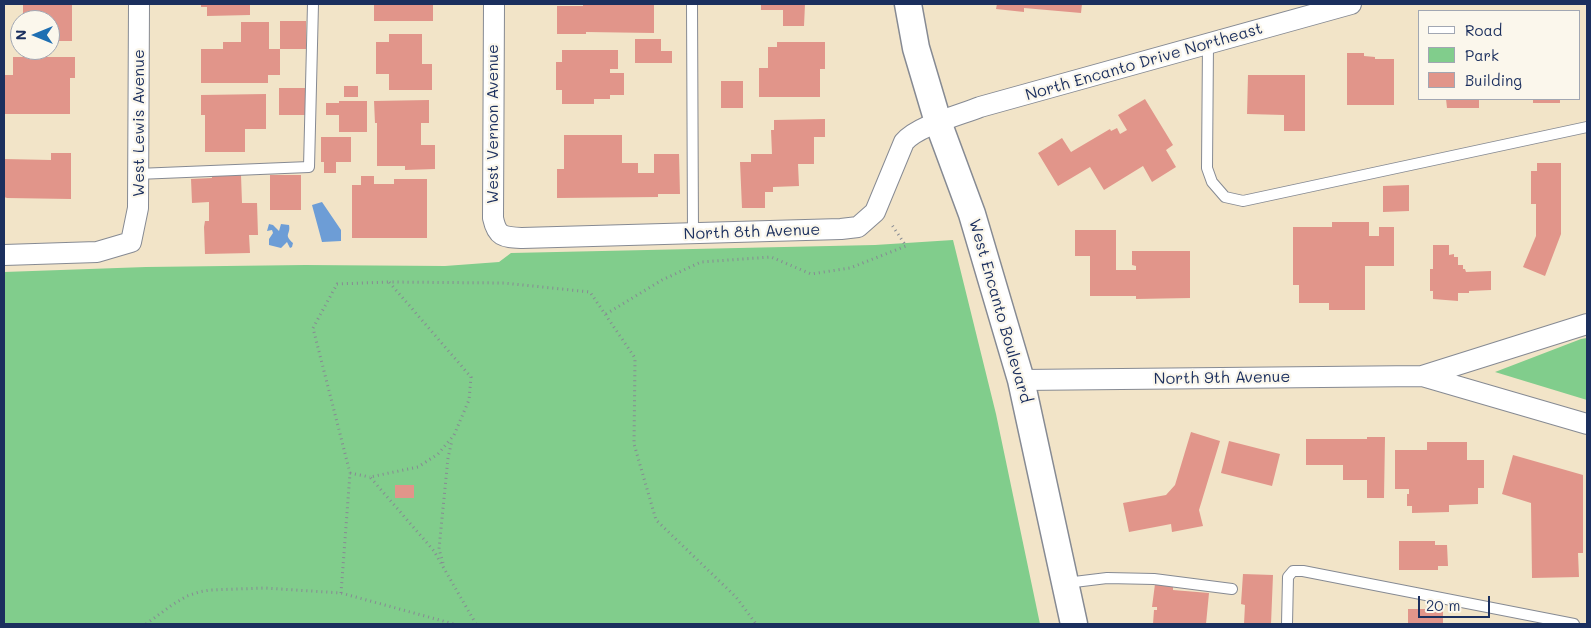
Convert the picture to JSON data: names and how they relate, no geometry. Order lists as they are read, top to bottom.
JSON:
{
  "streets": {
    "street": [
      "North Encanto Drive Northeast",
      "West Lewis Avenue",
      "West Vernon Avenue",
      "North 8th Avenue",
      "West Encanto Boulevard",
      "North 9th Avenue"
    ]
  },
  "crossings": [
    ["North Encanto Drive Northeast", "North 8th Avenue"],
    ["North Encanto Drive Northeast", "West Encanto Boulevard"],
    ["West Vernon Avenue", "North 8th Avenue"],
    ["North 8th Avenue", "West Encanto Boulevard"],
    ["West Encanto Boulevard", "North 9th Avenue"]
  ],
  "legend": ["Road", "Park", "Building"],
  "scale_bar": "20 m",
  "north": "left"
}
